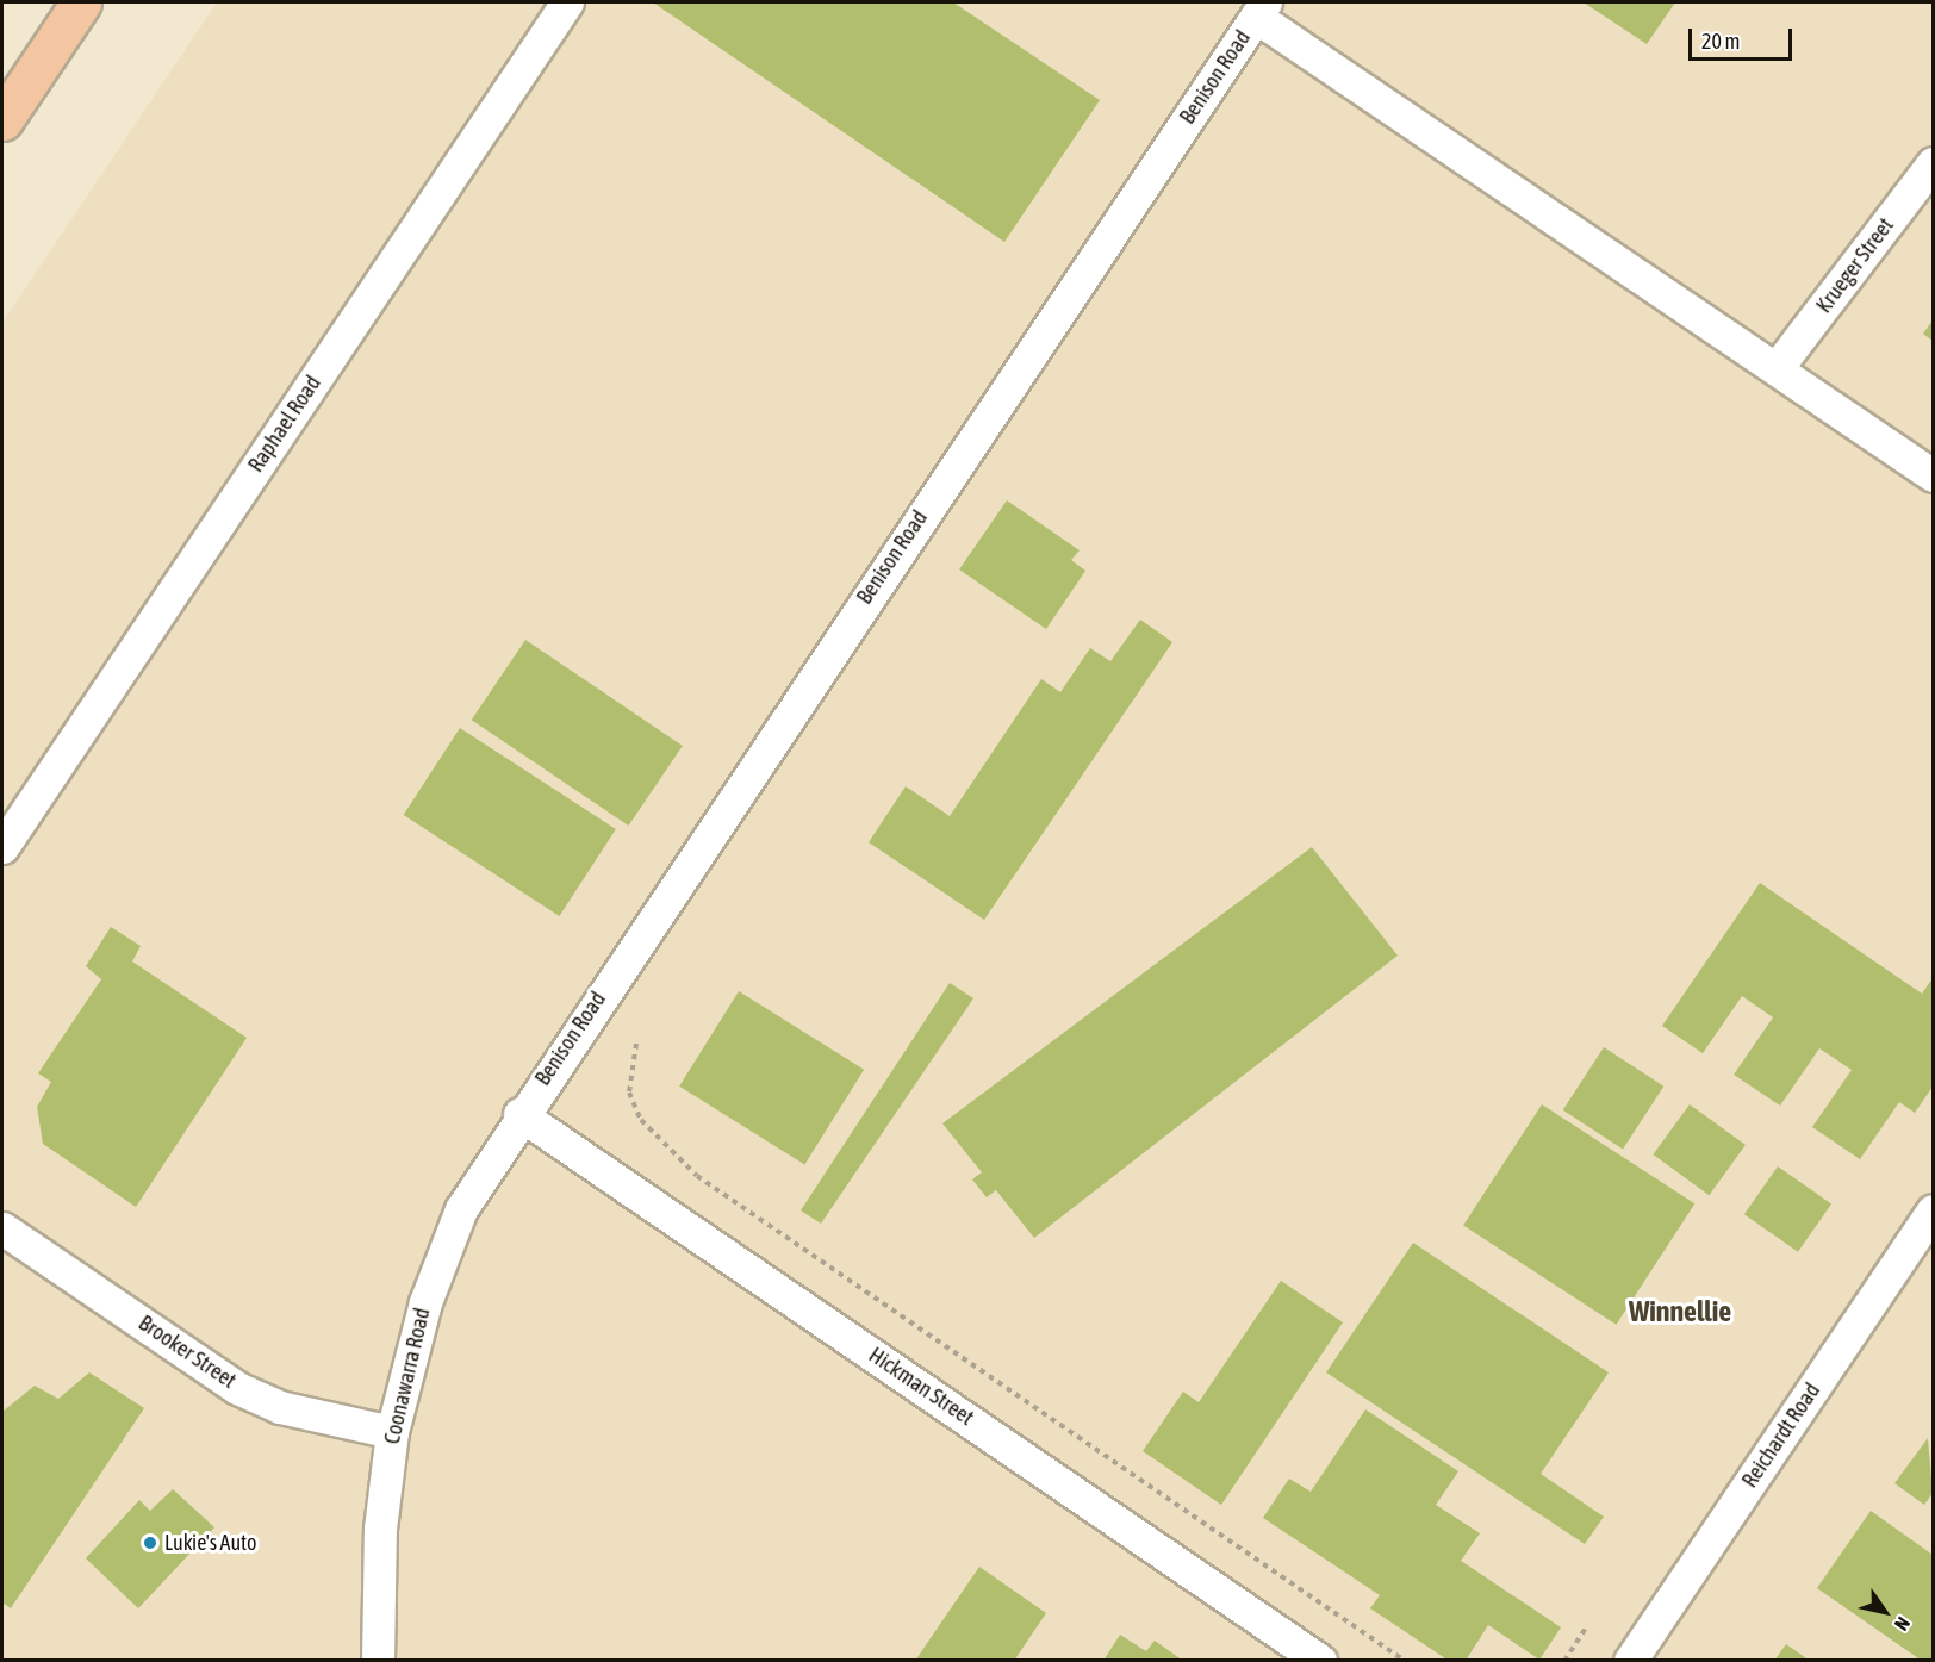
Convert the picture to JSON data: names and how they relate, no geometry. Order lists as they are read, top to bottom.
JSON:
{
  "streets": {
    "street": [
      "Benison Road",
      "Krueger Street",
      "Raphael Road",
      "Brooker Street",
      "Coonawarra Road",
      "Hickman Street",
      "Reichardt Road"
    ]
  },
  "crossings": [
    ["Benison Road", "Coonawarra Road"],
    ["Benison Road", "Hickman Street"],
    ["Brooker Street", "Coonawarra Road"],
    ["Coonawarra Road", "Hickman Street"]
  ],
  "districts": ["Winnellie"],
  "places": ["Lukie's Auto"],
  "scale_bar": "20 m",
  "north": "bottom right"
}
